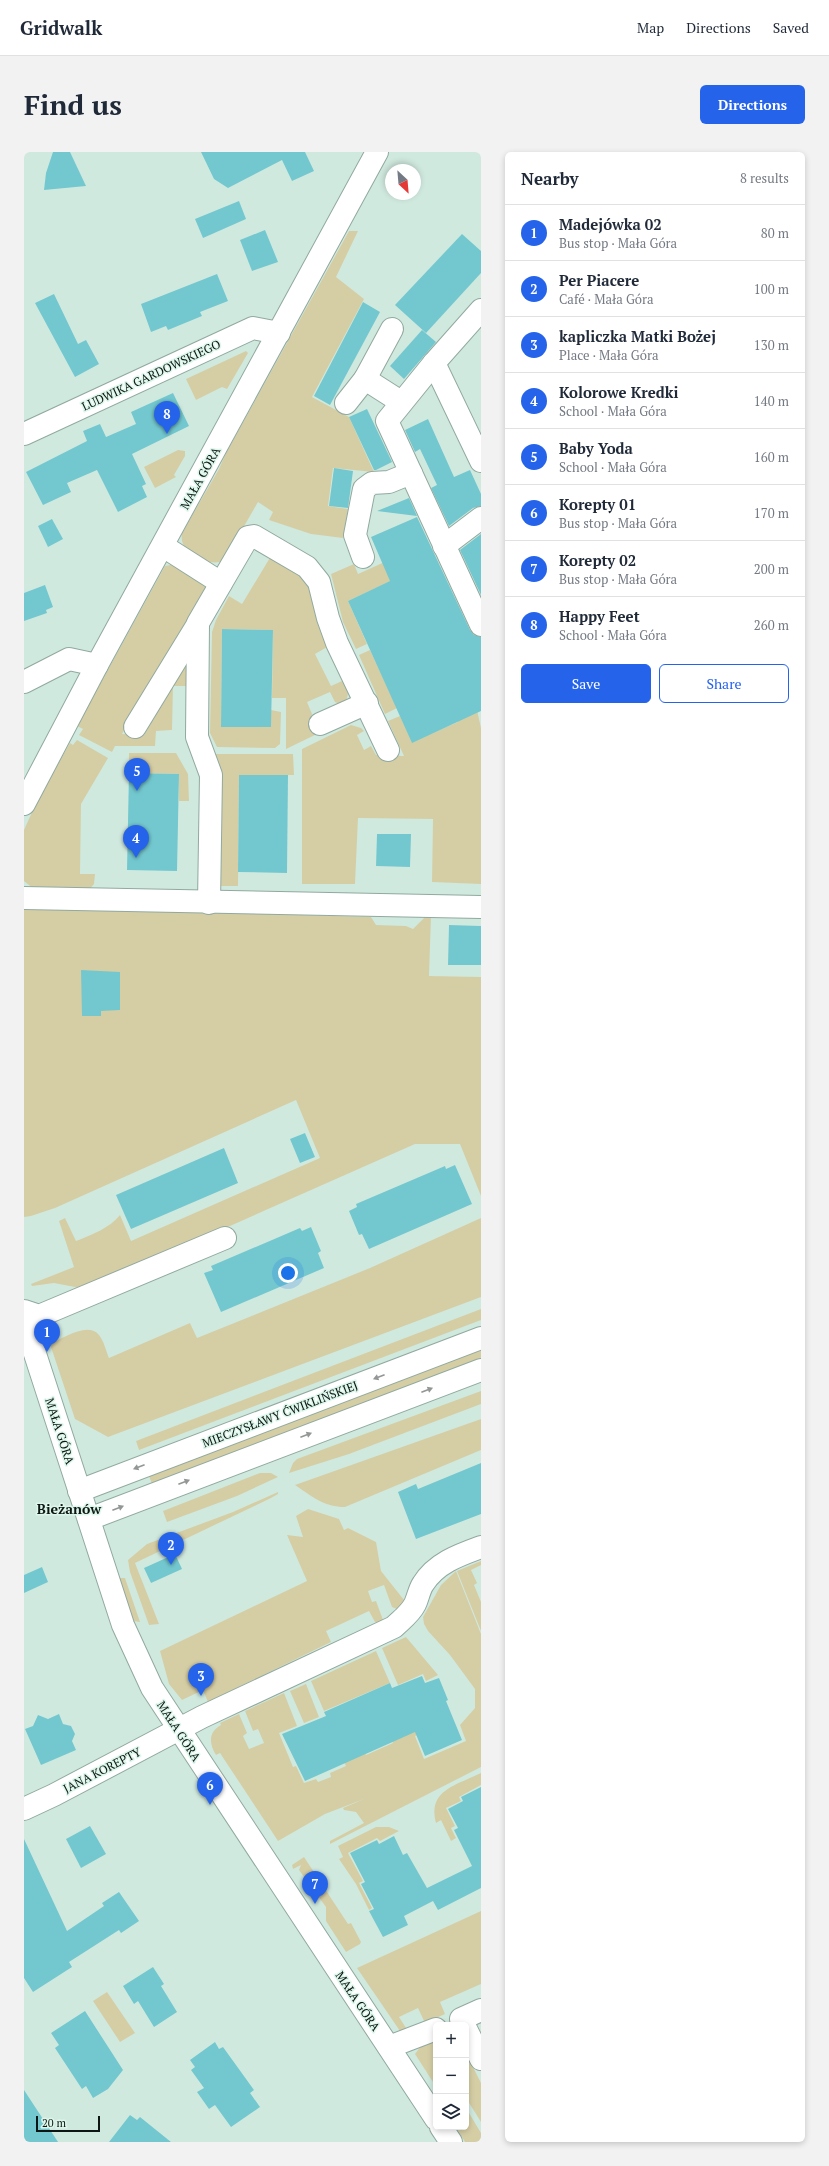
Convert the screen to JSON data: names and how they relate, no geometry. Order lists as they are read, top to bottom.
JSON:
{
  "streets": {
    "street": [
      "LUDWIKA GARDOWSKIEGO",
      "MAŁA GÓRA",
      "MIECZYSŁAWY ĆWIKLIŃSKIEJ",
      "JANA KOREPTY"
    ]
  },
  "crossings": [
    ["LUDWIKA GARDOWSKIEGO", "MAŁA GÓRA"],
    ["MAŁA GÓRA", "MIECZYSŁAWY ĆWIKLIŃSKIEJ"],
    ["MAŁA GÓRA", "JANA KOREPTY"]
  ],
  "districts": ["Bieżanów"],
  "scale_bar": "20 m",
  "north": "bottom right",
  "page": {
    "header": "Gridwalk",
    "nav": ["Map", "Directions", "Saved"],
    "buttons": [
      "Directions",
      ["Save", "Share"]
    ],
    "title": "Find us",
    "heading": ["Nearby", "8 results"],
    "list": [
      {
        "mark": "1",
        "name": "Madejówka 02",
        "note": "Bus stop · Mała Góra",
        "value": "80 m"
      },
      {
        "mark": "2",
        "name": "Per Piacere",
        "note": "Café · Mała Góra",
        "value": "100 m"
      },
      {
        "mark": "3",
        "name": "kapliczka Matki Bożej",
        "note": "Place · Mała Góra",
        "value": "130 m"
      },
      {
        "mark": "4",
        "name": "Kolorowe Kredki",
        "note": "School · Mała Góra",
        "value": "140 m"
      },
      {
        "mark": "5",
        "name": "Baby Yoda",
        "note": "School · Mała Góra",
        "value": "160 m"
      },
      {
        "mark": "6",
        "name": "Korepty 01",
        "note": "Bus stop · Mała Góra",
        "value": "170 m"
      },
      {
        "mark": "7",
        "name": "Korepty 02",
        "note": "Bus stop · Mała Góra",
        "value": "200 m"
      },
      {
        "mark": "8",
        "name": "Happy Feet",
        "note": "School · Mała Góra",
        "value": "260 m"
      }
    ],
    "pins": [
      "8",
      "5",
      "4",
      "1",
      "2",
      "3",
      "6",
      "7"
    ],
    "map_buttons": ["+", "−"],
    "scale": "20 m"
  }
}
